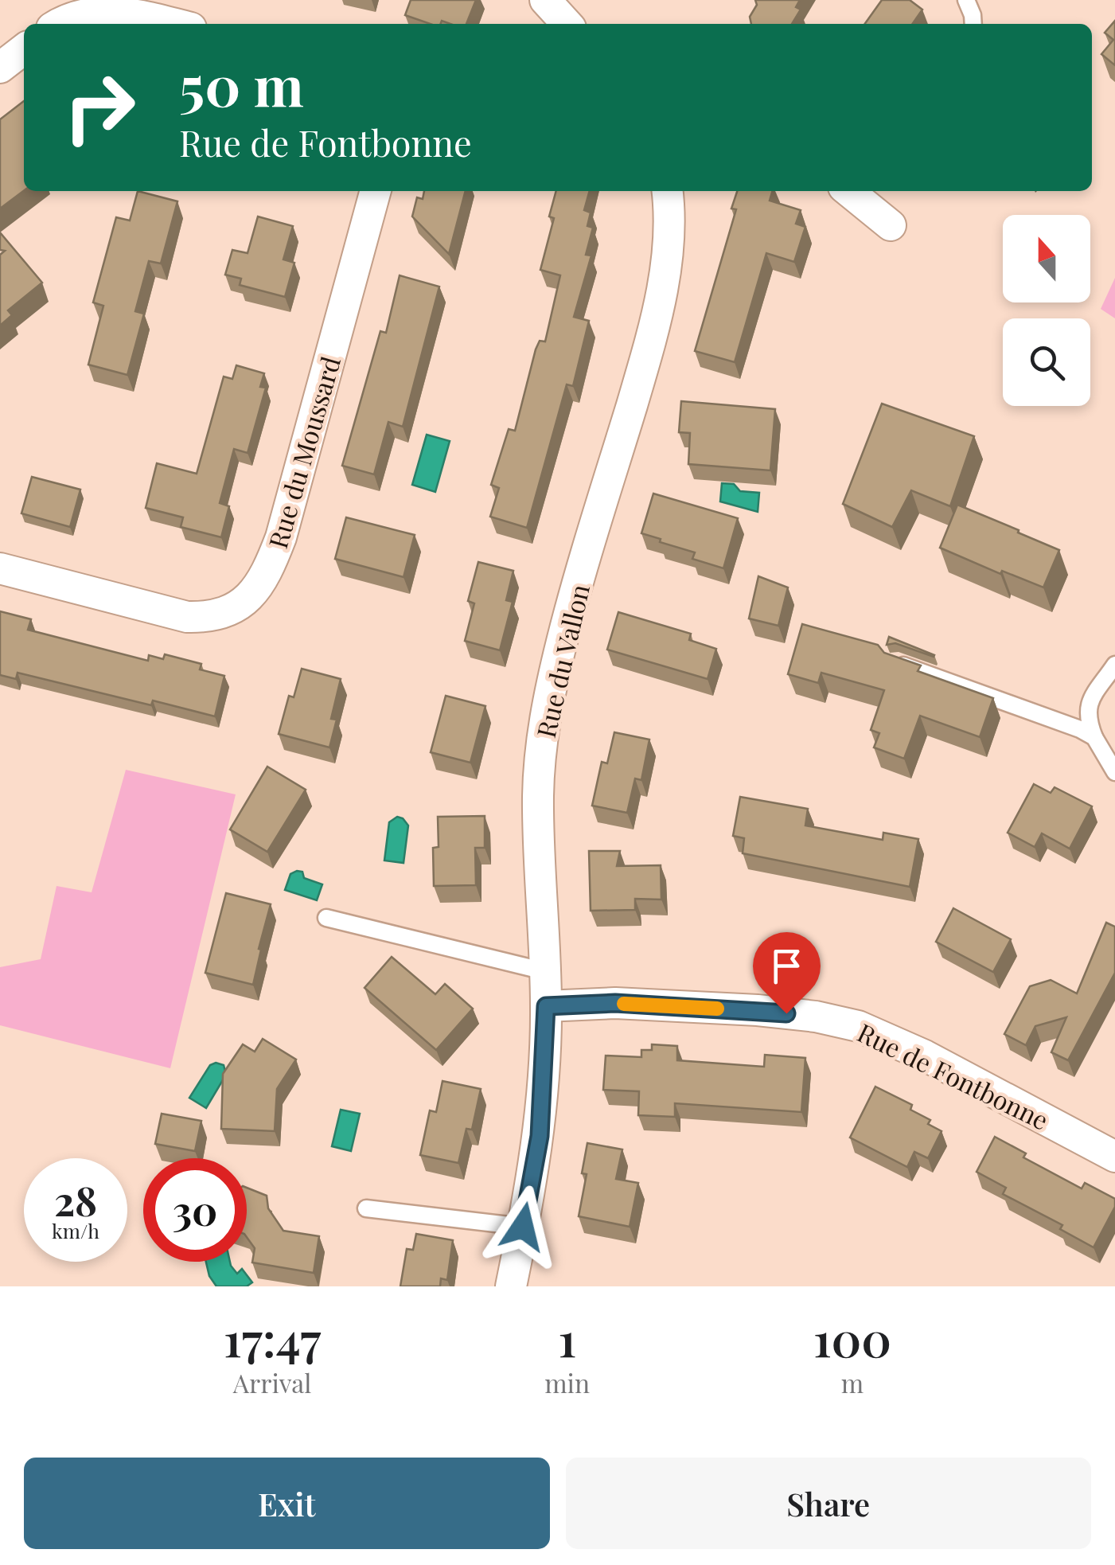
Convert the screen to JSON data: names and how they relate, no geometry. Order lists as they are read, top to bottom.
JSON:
{
  "streets": {
    "street": ["Rue du Moussard", "Rue du Vallon", "Rue de Fontbonne"]
  },
  "crossings": [
    ["Rue du Vallon", "Rue de Fontbonne"]
  ],
  "north": "top",
  "page": {
    "turn": ["50 m", "Rue de Fontbonne"],
    "speed": "28 km/h",
    "limit": "30",
    "eta": [
      "17:47",
      "Arrival",
      "1",
      "min",
      "100",
      "m"
    ],
    "buttons": ["Exit", "Share"]
  }
}
